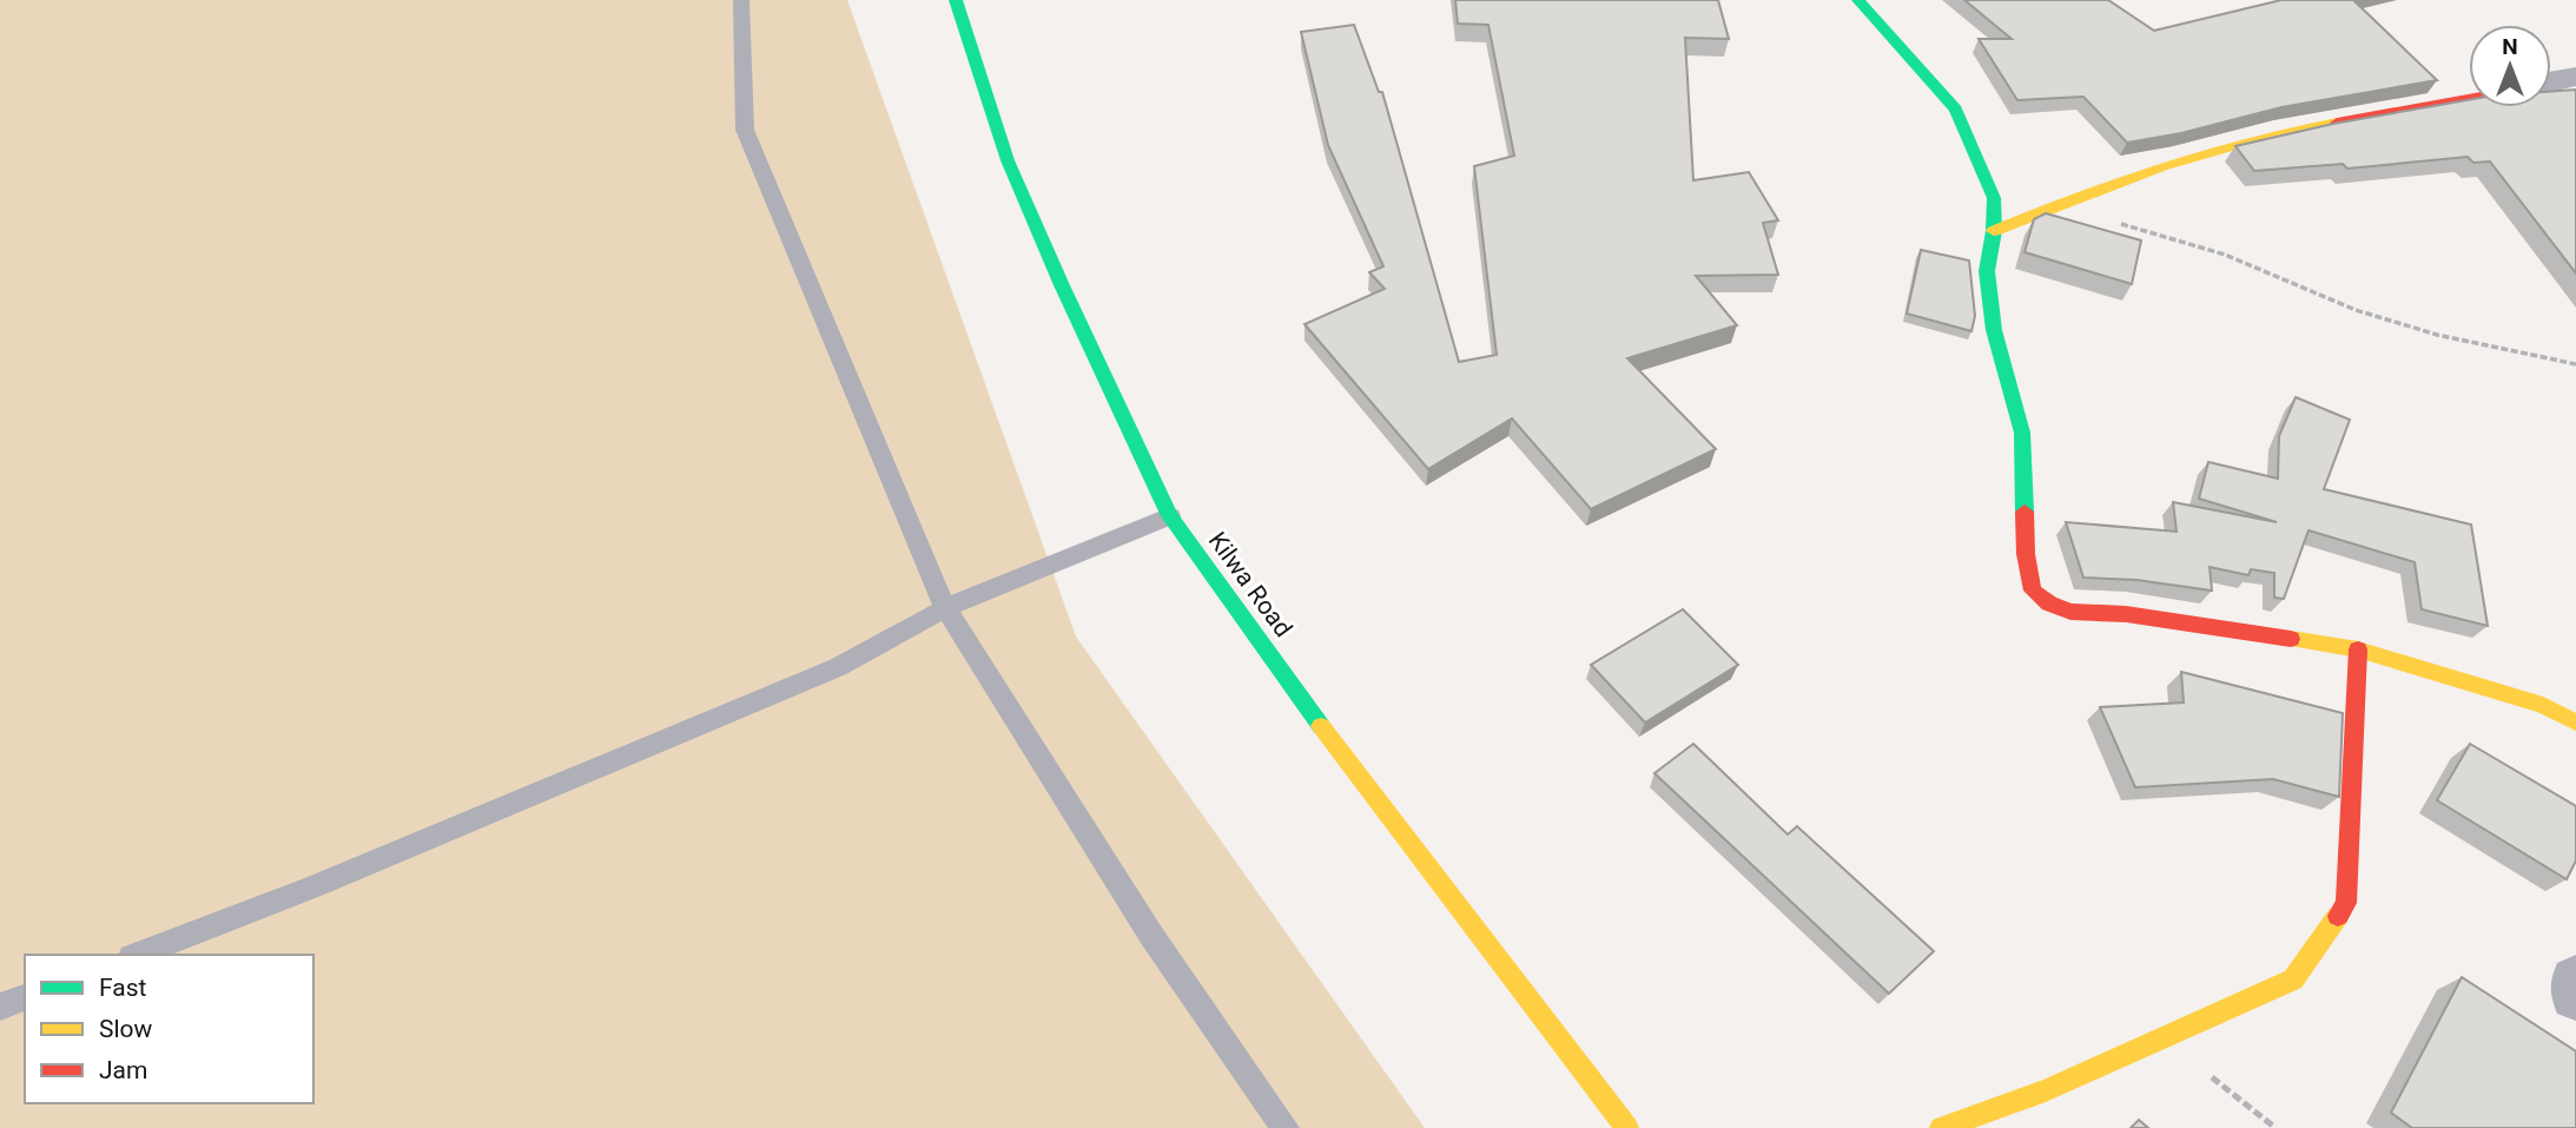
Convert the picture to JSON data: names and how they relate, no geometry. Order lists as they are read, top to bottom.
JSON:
{
  "streets": {
    "main road": ["Kilwa Road"]
  },
  "legend": ["Fast", "Slow", "Jam"],
  "north": "top"
}
